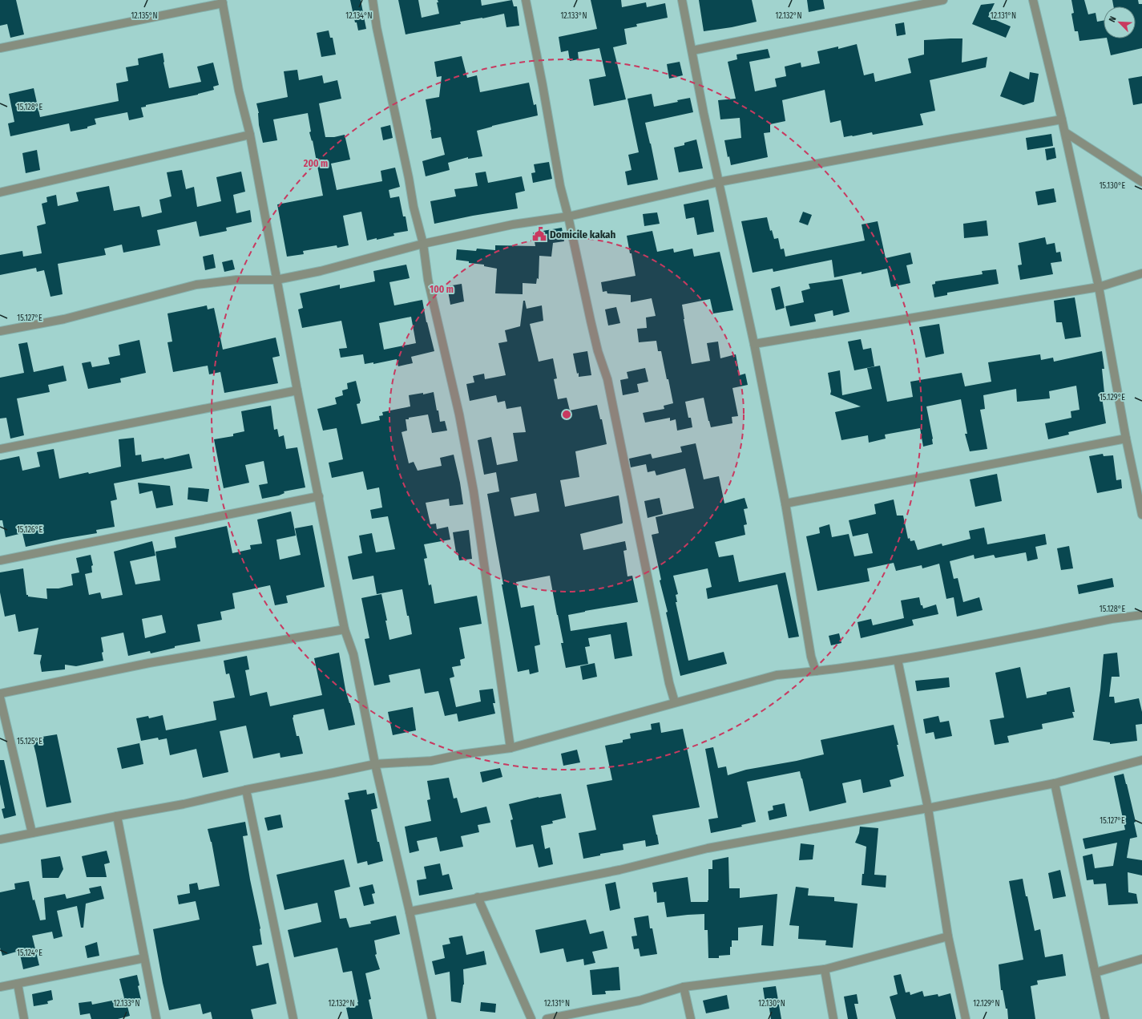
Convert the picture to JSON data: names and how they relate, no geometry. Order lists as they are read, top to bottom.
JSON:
{
  "places": {
    "public building": ["Domicile kakah"]
  },
  "north": "top left",
  "coordinates": [
    "12.135°N",
    "12.134°N",
    "12.131°N",
    "12.133°N",
    "12.132°N",
    "15.128°E",
    "15.130°E",
    "15.127°E",
    "15.129°E",
    "15.126°E",
    "15.125°E",
    "15.124°E",
    "12.130°N",
    "12.129°N"
  ],
  "rings": ["200 m", "100 m"]
}
